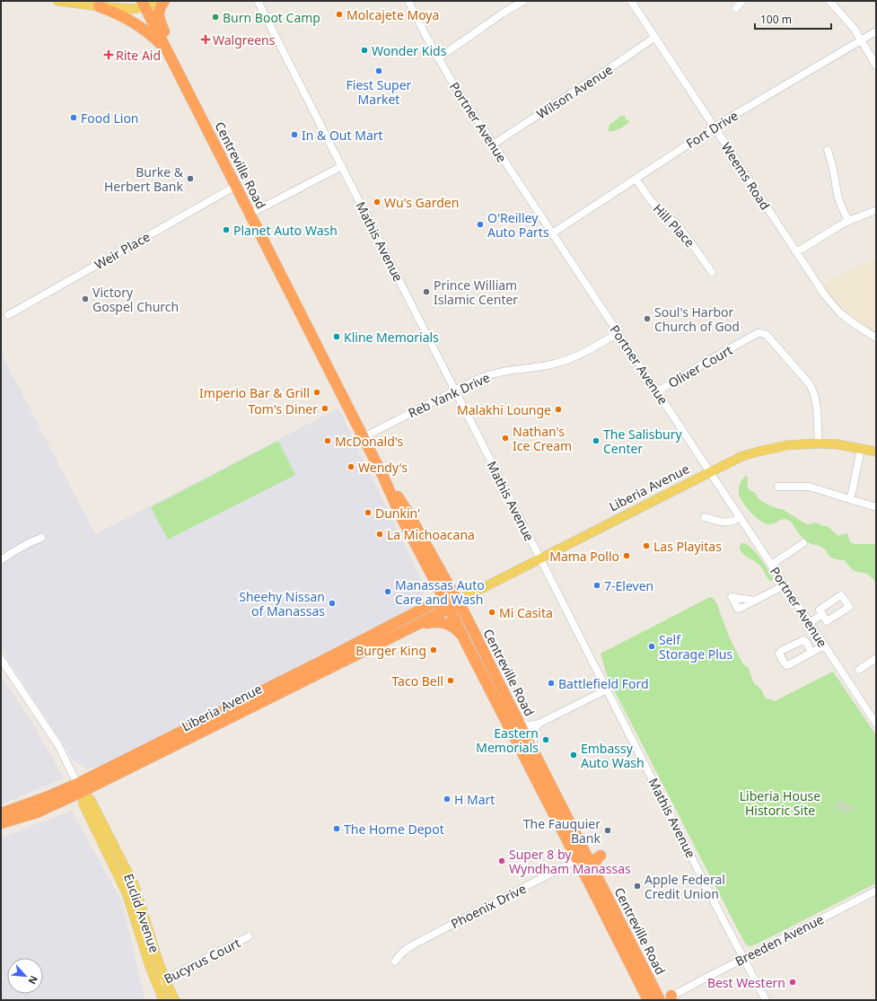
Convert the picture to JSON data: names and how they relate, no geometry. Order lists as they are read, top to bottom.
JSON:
{
  "streets": {
    "highway": ["Centreville Road", "Liberia Avenue"],
    "main road": ["Euclid Avenue"],
    "street": [
      "Wilson Avenue",
      "Portner Avenue",
      "Fort Drive",
      "Weems Road",
      "Hill Place",
      "Mathis Avenue",
      "Weir Place",
      "Oliver Court",
      "Reb Yank Drive",
      "Phoenix Drive",
      "Breeden Avenue",
      "Bucyrus Court"
    ]
  },
  "crossings": [
    ["Wilson Avenue", "Portner Avenue"],
    ["Wilson Avenue", "Weems Road"],
    ["Portner Avenue", "Fort Drive"],
    ["Portner Avenue", "Oliver Court"],
    ["Portner Avenue", "Reb Yank Drive"],
    ["Portner Avenue", "Liberia Avenue"],
    ["Fort Drive", "Weems Road"],
    ["Fort Drive", "Hill Place"],
    ["Centreville Road", "Weir Place"],
    ["Centreville Road", "Reb Yank Drive"],
    ["Centreville Road", "Liberia Avenue"],
    ["Centreville Road", "Phoenix Drive"],
    ["Mathis Avenue", "Reb Yank Drive"],
    ["Mathis Avenue", "Liberia Avenue"],
    ["Mathis Avenue", "Breeden Avenue"],
    ["Oliver Court", "Liberia Avenue"],
    ["Liberia Avenue", "Euclid Avenue"],
    ["Euclid Avenue", "Bucyrus Court"]
  ],
  "parks": ["Liberia House Historic Site"],
  "places": {
    "other": [
      "Molcajete Moya",
      "Burn Boot Camp",
      "Wonder Kids",
      "Fiest Super Market",
      "Food Lion",
      "In & Out Mart",
      "Burke & Herbert Bank",
      "Wu's Garden",
      "O'Reilley Auto Parts",
      "Planet Auto Wash",
      "Prince William Islamic Center",
      "Victory Gospel Church",
      "Soul's Harbor Church of God",
      "Kline Memorials",
      "Imperio Bar & Grill",
      "Tom's Diner",
      "Malakhi Lounge",
      "Nathan's Ice Cream",
      "McDonald's",
      "The Salisbury Center",
      "Wendy's",
      "Dunkin'",
      "La Michoacana",
      "Las Playitas",
      "Mama Pollo",
      "7-Eleven",
      "Manassas Auto Care and Wash",
      "Sheehy Nissan of Manassas",
      "Mi Casita",
      "Self Storage Plus",
      "Burger King",
      "Taco Bell",
      "Battlefield Ford",
      "Eastern Memorials",
      "Embassy Auto Wash",
      "H Mart",
      "The Home Depot",
      "The Fauquier Bank",
      "Super 8 by Wyndham Manassas",
      "Apple Federal Credit Union",
      "Best Western"
    ],
    "health": ["Walgreens", "Rite Aid"]
  },
  "scale_bar": "100 m",
  "north": "bottom right"
}
